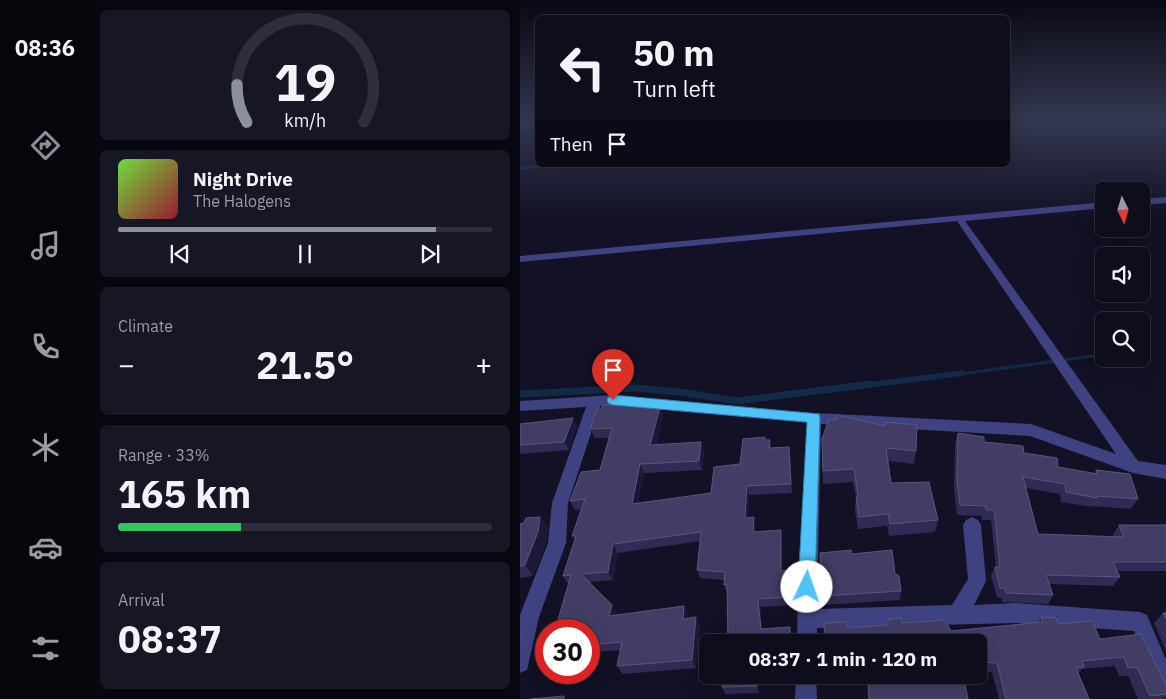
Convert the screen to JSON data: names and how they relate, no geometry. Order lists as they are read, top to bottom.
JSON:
{
  "north": "bottom",
  "page": {
    "tabs": "08:36",
    "turn": ["50 m", "Turn left"],
    "then": "Then",
    "song": ["Night Drive", "The Halogens"],
    "tile": [
      "Climate",
      ["Range · 33%", "165 km"],
      ["Arrival", "08:37"]
    ],
    "heat": ["−", "21.5°", "+"],
    "limit": "30",
    "trip": "08:37 · 1 min · 120 m",
    "gauge": ["19", "km/h"]
  }
}
